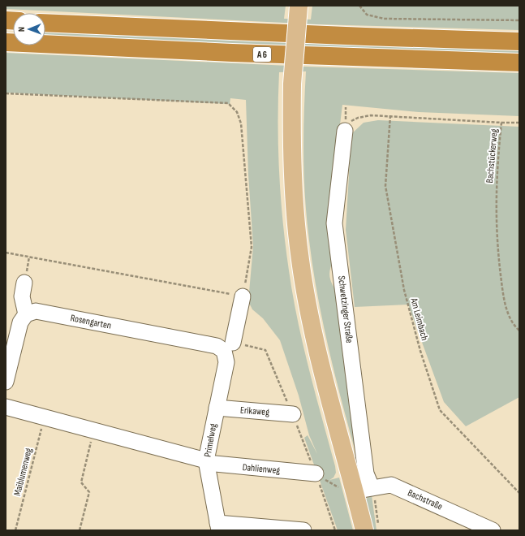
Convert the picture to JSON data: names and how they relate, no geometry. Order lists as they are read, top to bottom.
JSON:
{
  "streets": {
    "highway": ["A 6"],
    "main road": ["Schwetzinger Straße"],
    "street": [
      "Rosengarten",
      "Erikaweg",
      "Primelweg",
      "Dahlienweg",
      "Bachstraße"
    ],
    "path": ["Bachstückerweg", "Am Leimbach", "Maiblumenweg"]
  },
  "crossings": [
    ["Bachstückerweg", "Schwetzinger Straße"],
    ["Bachstückerweg", "Am Leimbach"],
    ["Schwetzinger Straße", "Bachstraße"],
    ["Rosengarten", "Primelweg"],
    ["Erikaweg", "Primelweg"],
    ["Primelweg", "Dahlienweg"]
  ],
  "north": "left"
}
